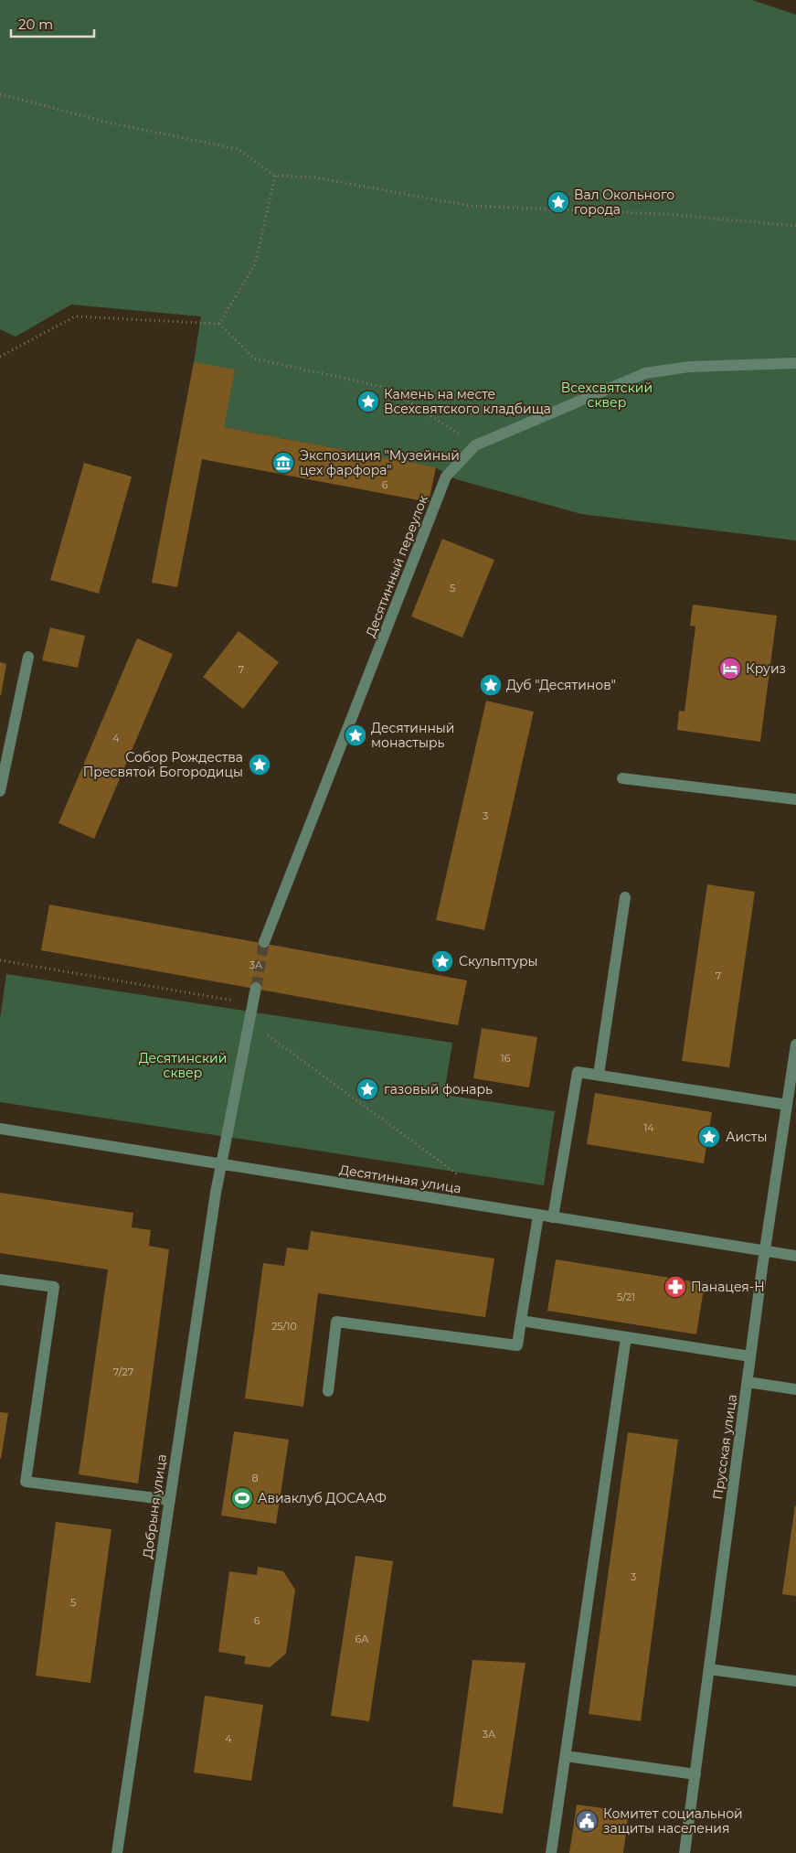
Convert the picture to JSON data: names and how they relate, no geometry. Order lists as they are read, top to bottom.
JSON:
{
  "streets": {
    "street": [
      "Десятинный переулок",
      "Десятинная улица",
      "Прусская улица",
      "Добрыня улица"
    ]
  },
  "crossings": [
    ["Десятинная улица", "Прусская улица"],
    ["Десятинная улица", "Добрыня улица"]
  ],
  "parks": ["Всехсвятский сквер", "Десятинский сквер"],
  "places": {
    "place": [
      "Вал Окольного города",
      "Камень на месте Всехсвятского кладбища",
      "Дуб \"Десятинов\"",
      "Десятинный монастырь",
      "Собор Рождества Пресвятой Богородицы",
      "Скульптуры",
      "газовый фонарь",
      "Аисты"
    ],
    "museum": ["Экспозиция \"Музейный цех фарфора\""],
    "hotel": ["Круиз"],
    "pharmacy": ["Панацея-Н"],
    "sports": ["Авиаклуб ДОСААФ"],
    "public building": ["Комитет социальной защиты населения"]
  },
  "house_numbers": [
    "6",
    "5",
    "7",
    "4",
    "3",
    "3А",
    "7",
    "16",
    "14",
    "5/21",
    "25/10",
    "7/27",
    "8",
    "3",
    "5",
    "6",
    "6А",
    "3А",
    "4"
  ],
  "scale_bar": "20 m"
}
